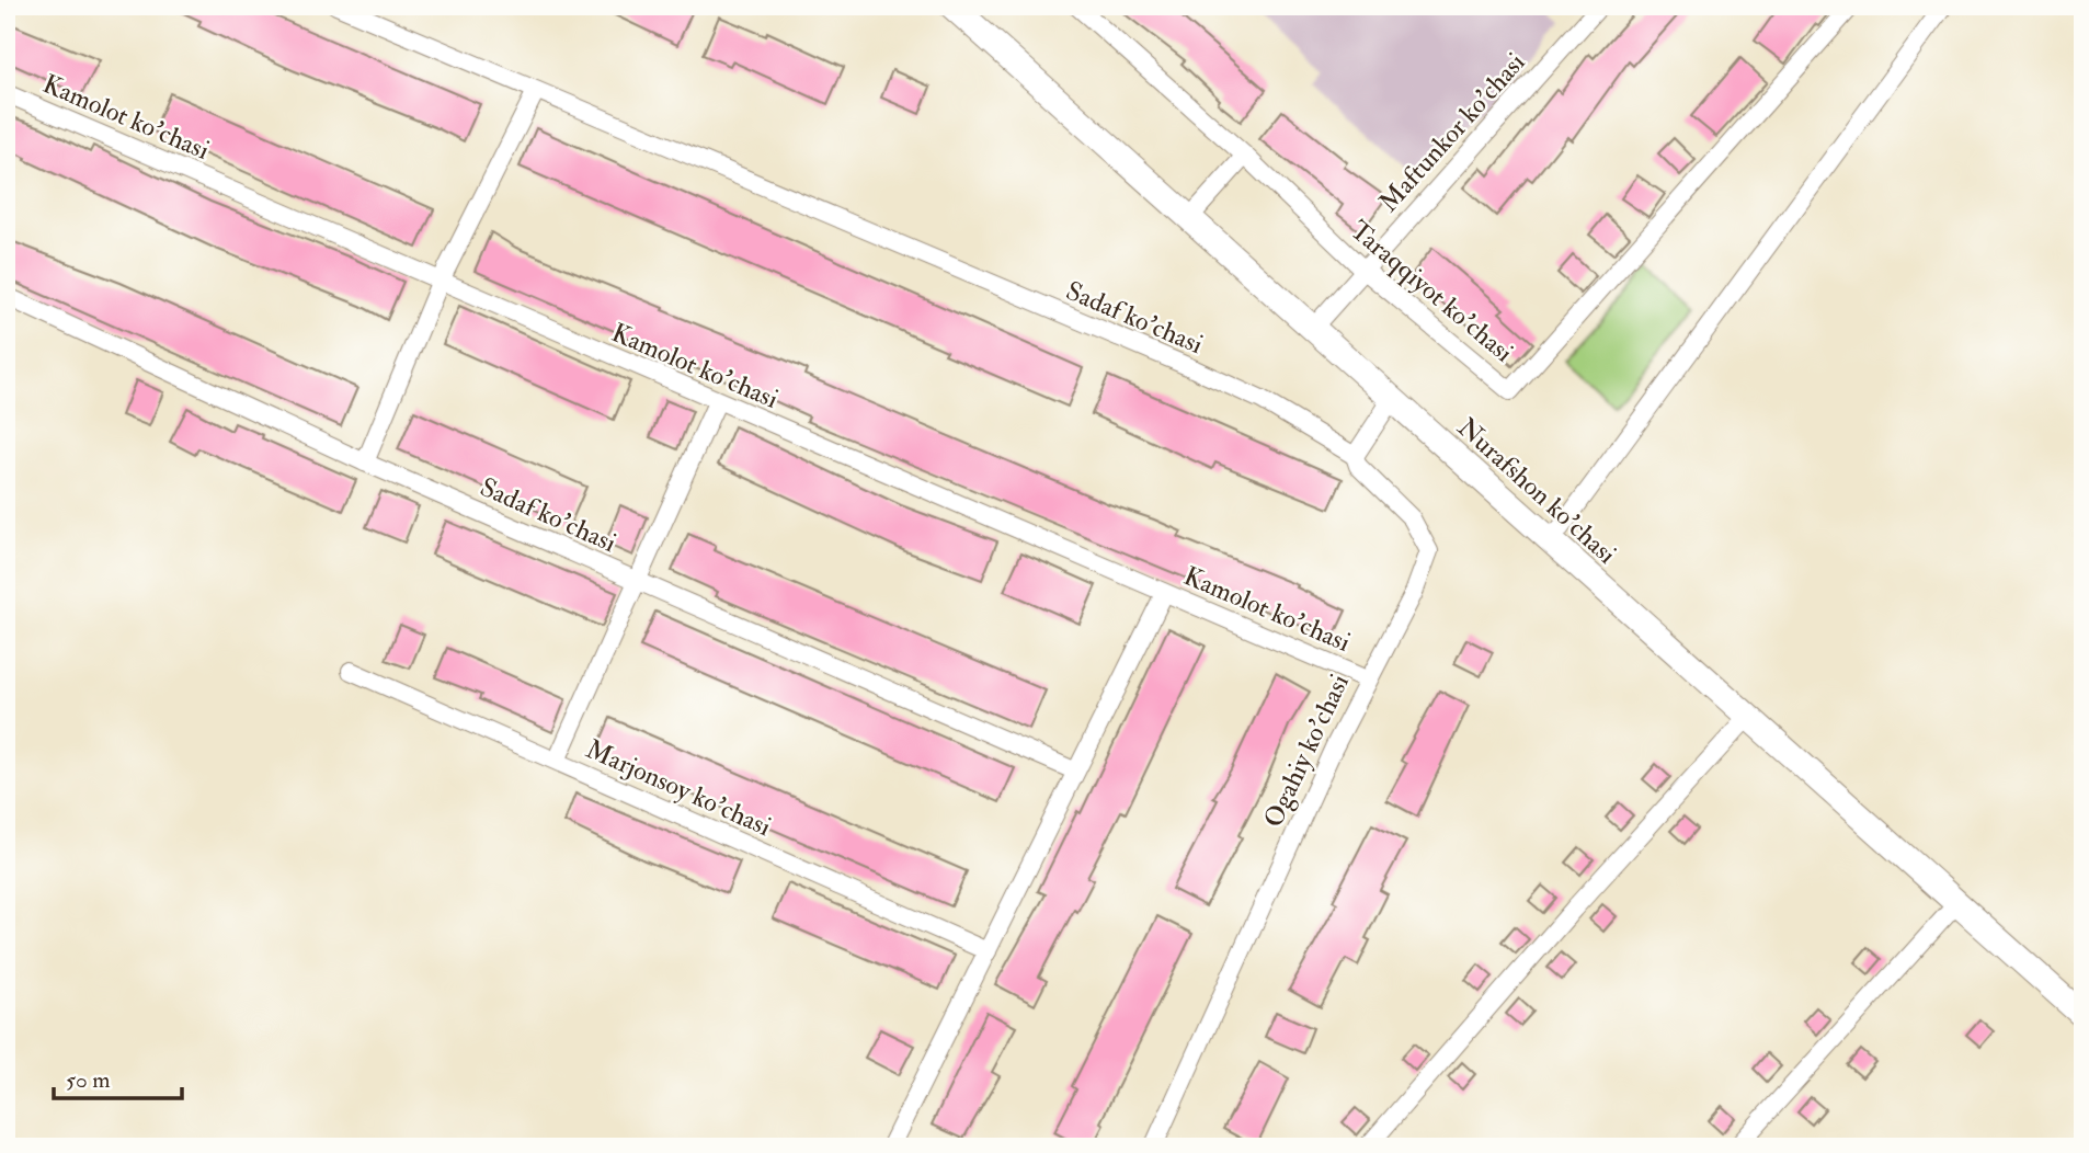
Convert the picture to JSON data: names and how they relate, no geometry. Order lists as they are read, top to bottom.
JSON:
{
  "streets": {
    "street": [
      "Kamolot ko'chasi",
      "Maftunkor ko'chasi",
      "Taraqqiyot ko'chasi",
      "Sadaf ko'chasi",
      "Nurafshon ko'chasi",
      "Ogahiy ko'chasi",
      "Marjonsoy ko'chasi"
    ]
  },
  "crossings": [
    ["Kamolot ko'chasi", "Ogahiy ko'chasi"],
    ["Maftunkor ko'chasi", "Taraqqiyot ko'chasi"],
    ["Maftunkor ko'chasi", "Nurafshon ko'chasi"],
    ["Sadaf ko'chasi", "Ogahiy ko'chasi"]
  ],
  "scale_bar": "50 m"
}
